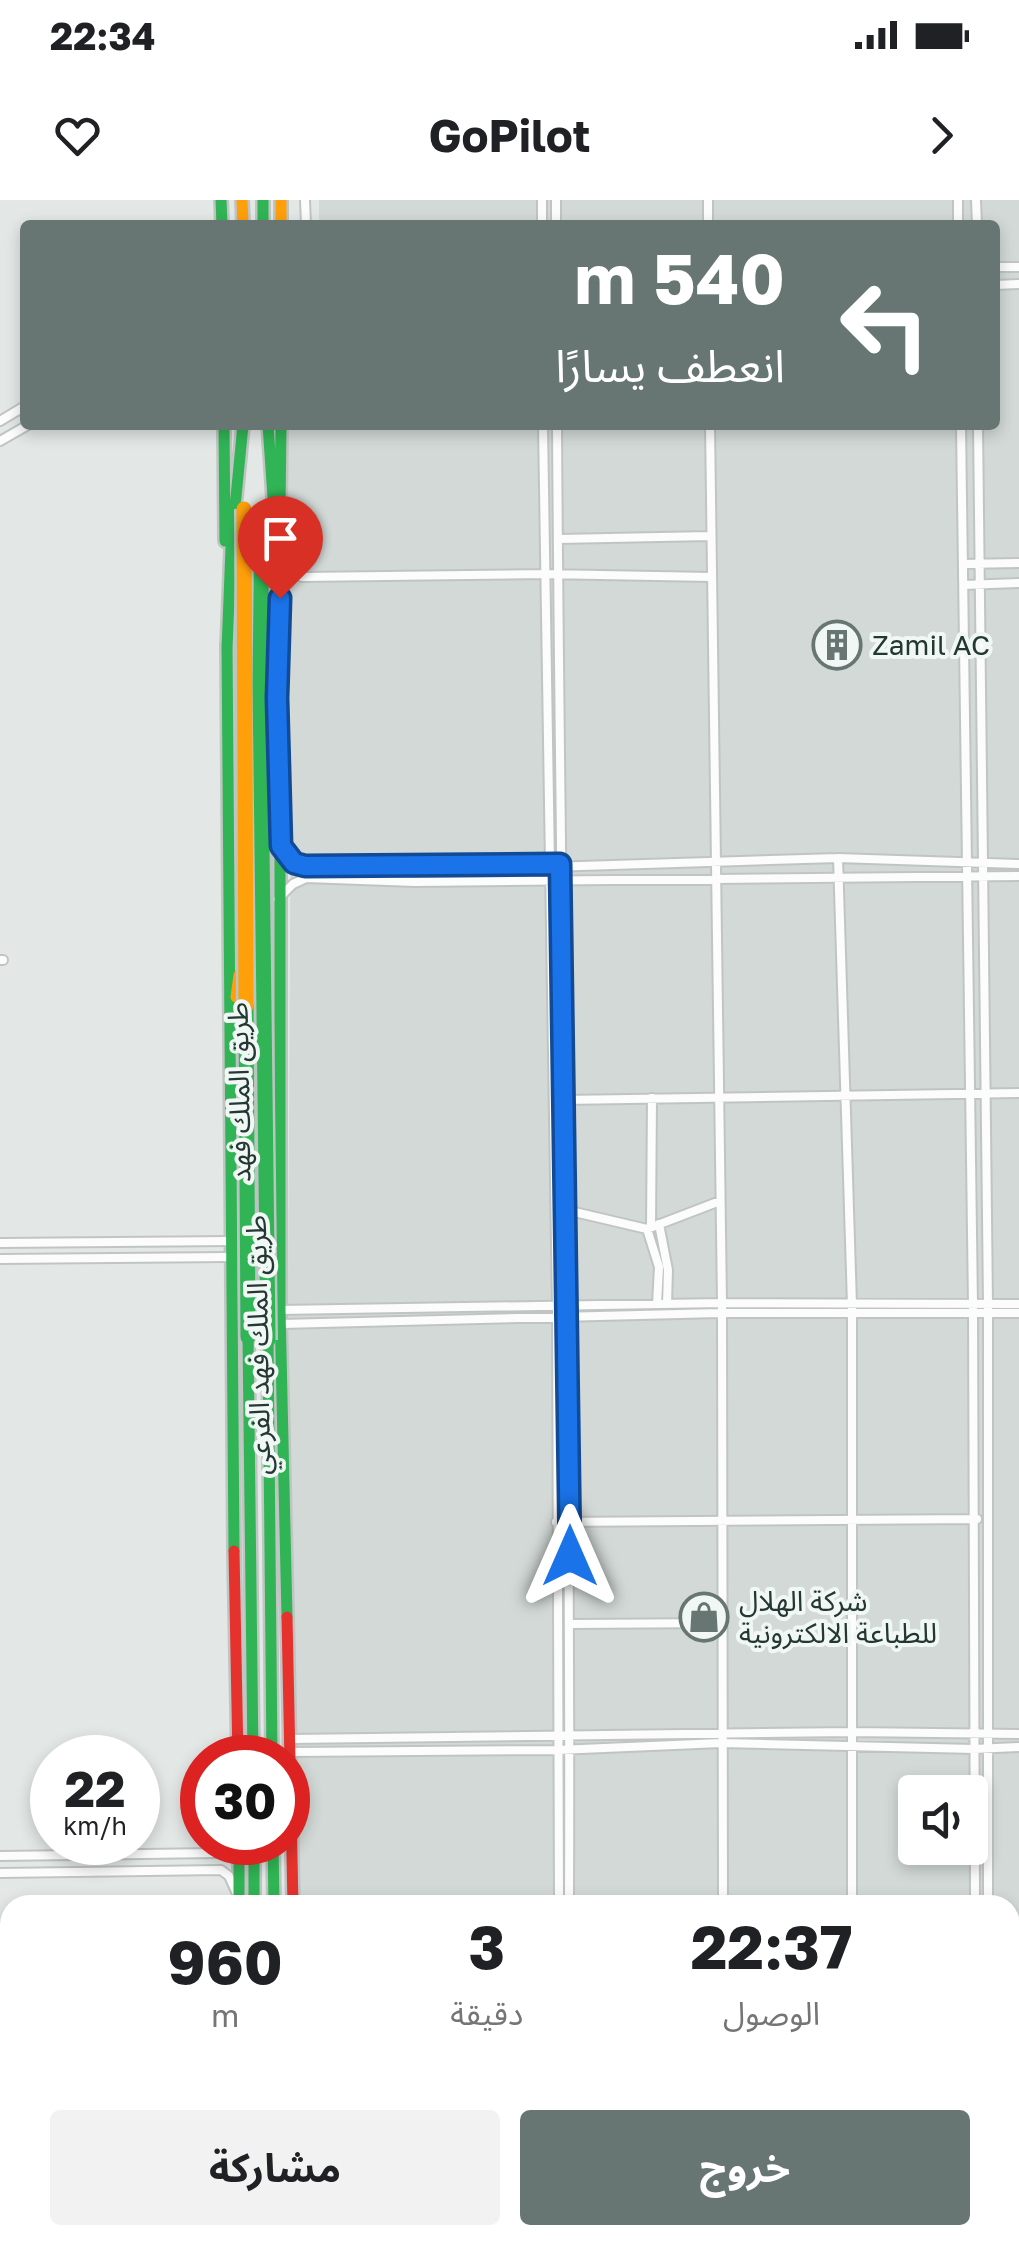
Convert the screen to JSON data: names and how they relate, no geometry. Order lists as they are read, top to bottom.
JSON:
{
  "streets": {
    "main road": ["طريق الملك فهد", "طريق الملك فهد الفرعي"]
  },
  "places": {
    "building": ["Zamil AC"],
    "shop": ["شركة الهلال للطباعة الالكترونية"]
  },
  "page": {
    "status": "22:34",
    "header": "GoPilot",
    "turn": ["540 m", "انعطف يسارًا"],
    "speed": "22 km/h",
    "limit": "30",
    "eta": [
      "22:37",
      "الوصول",
      "3",
      "دقيقة",
      "960",
      "m"
    ],
    "buttons": ["خروج", "مشاركة"]
  }
}
